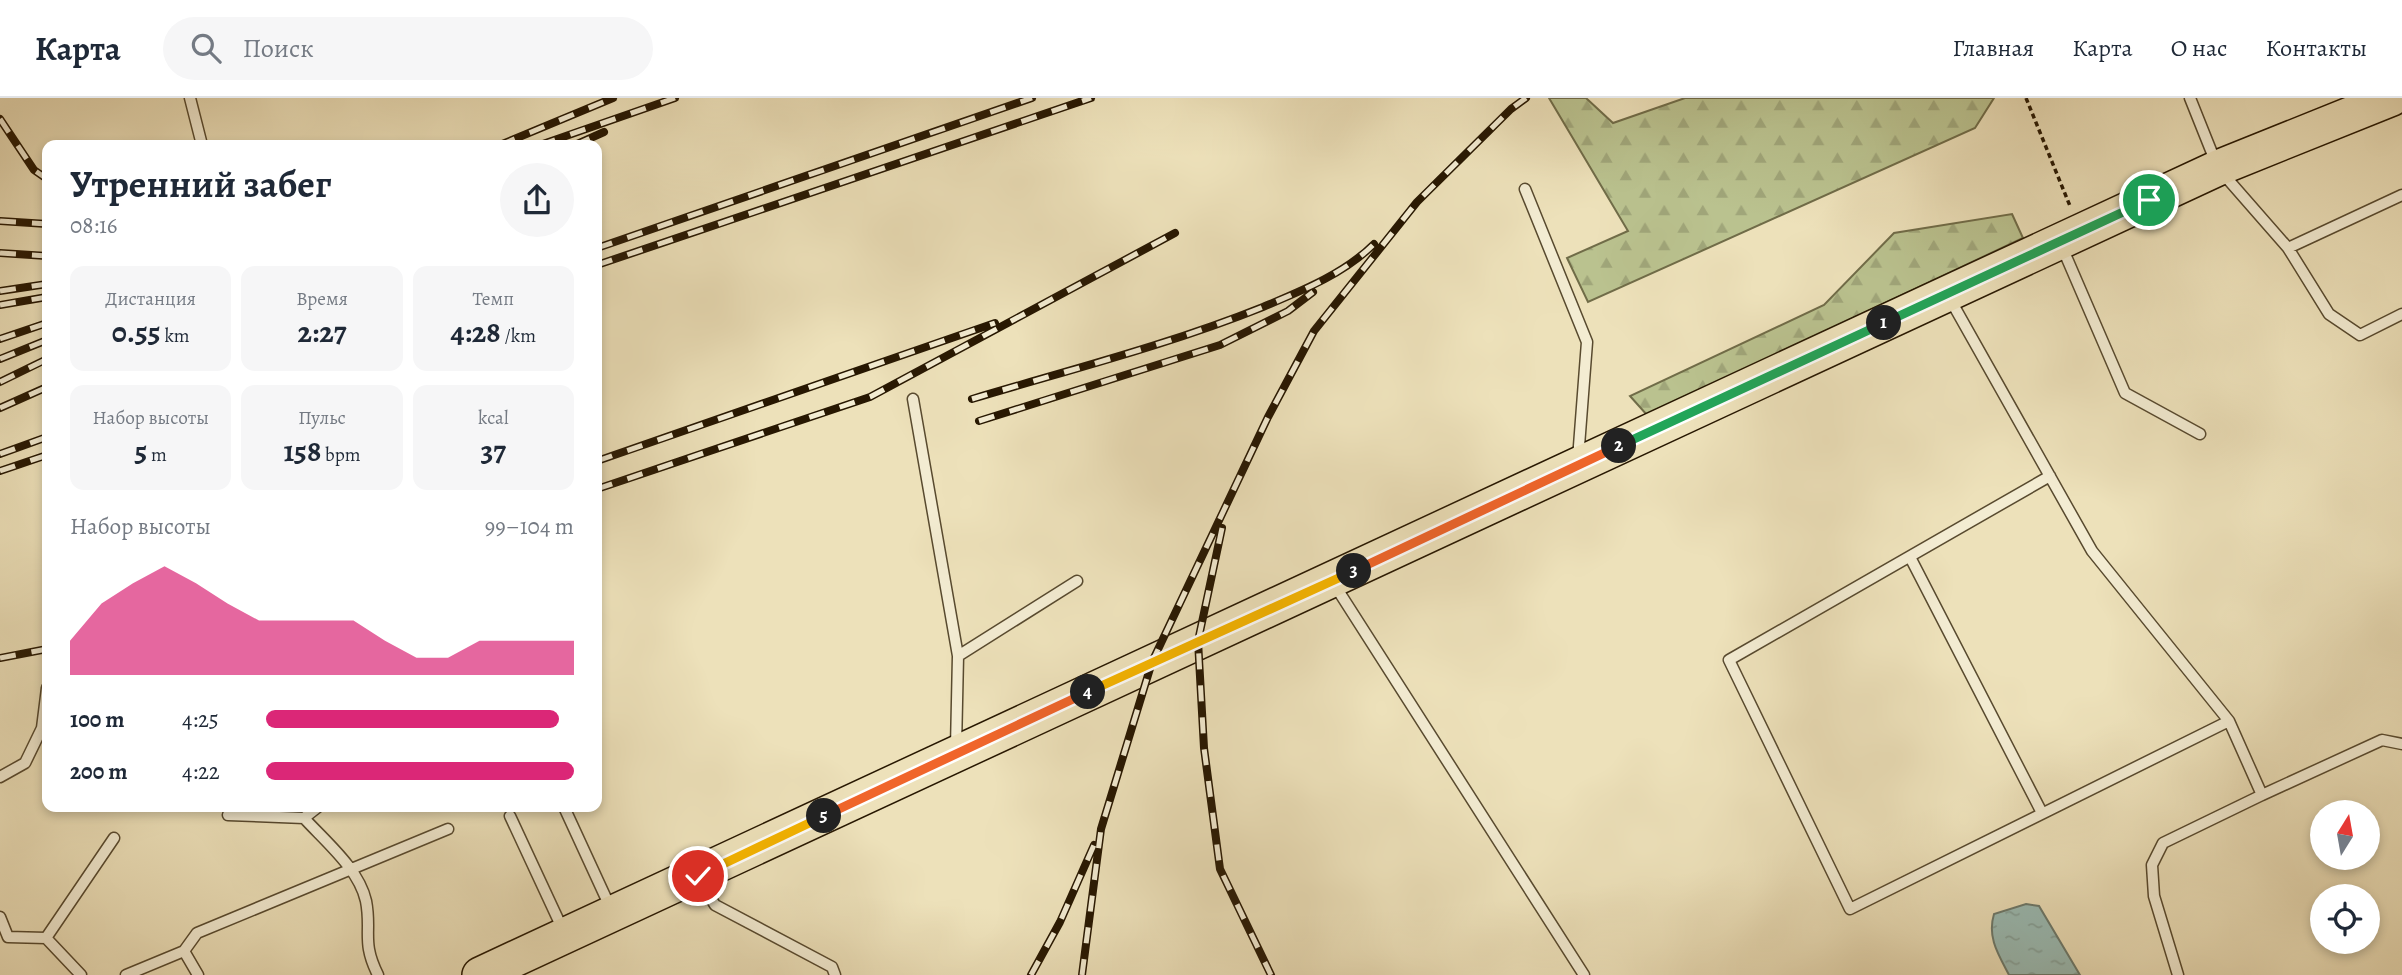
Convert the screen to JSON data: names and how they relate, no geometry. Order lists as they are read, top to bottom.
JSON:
{
  "north": "top",
  "page": {
    "header": "Карта",
    "search": "Поиск",
    "nav": [
      "Главная",
      "Карта",
      "О нас",
      "Контакты"
    ],
    "heading": ["Утренний забег", "08:16"],
    "stats": [
      ["Дистанция", "0.55 km"],
      ["Время", "2:27"],
      ["Темп", "4:28 /km"],
      ["Набор высоты", "5 m"],
      ["Пульс", "158 bpm"],
      ["kcal", "37"]
    ],
    "pins": [
      "1",
      "2",
      "3",
      "4",
      "5"
    ],
    "chart": ["Набор высоты", "99–104 m"],
    "list": [
      {
        "name": "100 m",
        "note": "4:25"
      },
      {
        "name": "200 m",
        "note": "4:22"
      }
    ]
  }
}
